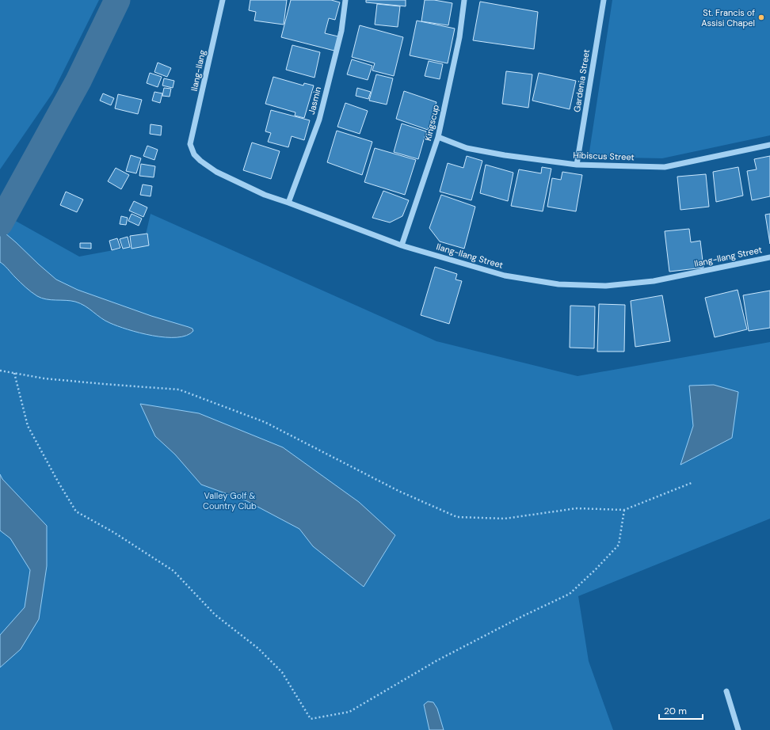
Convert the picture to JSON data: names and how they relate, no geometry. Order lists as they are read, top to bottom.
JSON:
{
  "streets": {
    "street": [
      "Ilang-Ilang",
      "Gardenia Street",
      "Jasmin",
      "Kingscup",
      "Hibiscus Street",
      "Ilang-Ilang Street"
    ]
  },
  "crossings": [
    ["Ilang-Ilang", "Ilang-Ilang Street"],
    ["Gardenia Street", "Hibiscus Street"],
    ["Jasmin", "Ilang-Ilang Street"],
    ["Kingscup", "Hibiscus Street"],
    ["Kingscup", "Ilang-Ilang Street"]
  ],
  "parks": ["Valley Golf & Country Club"],
  "places": ["St. Francis of Assisi Chapel"],
  "scale_bar": "20 m"
}
